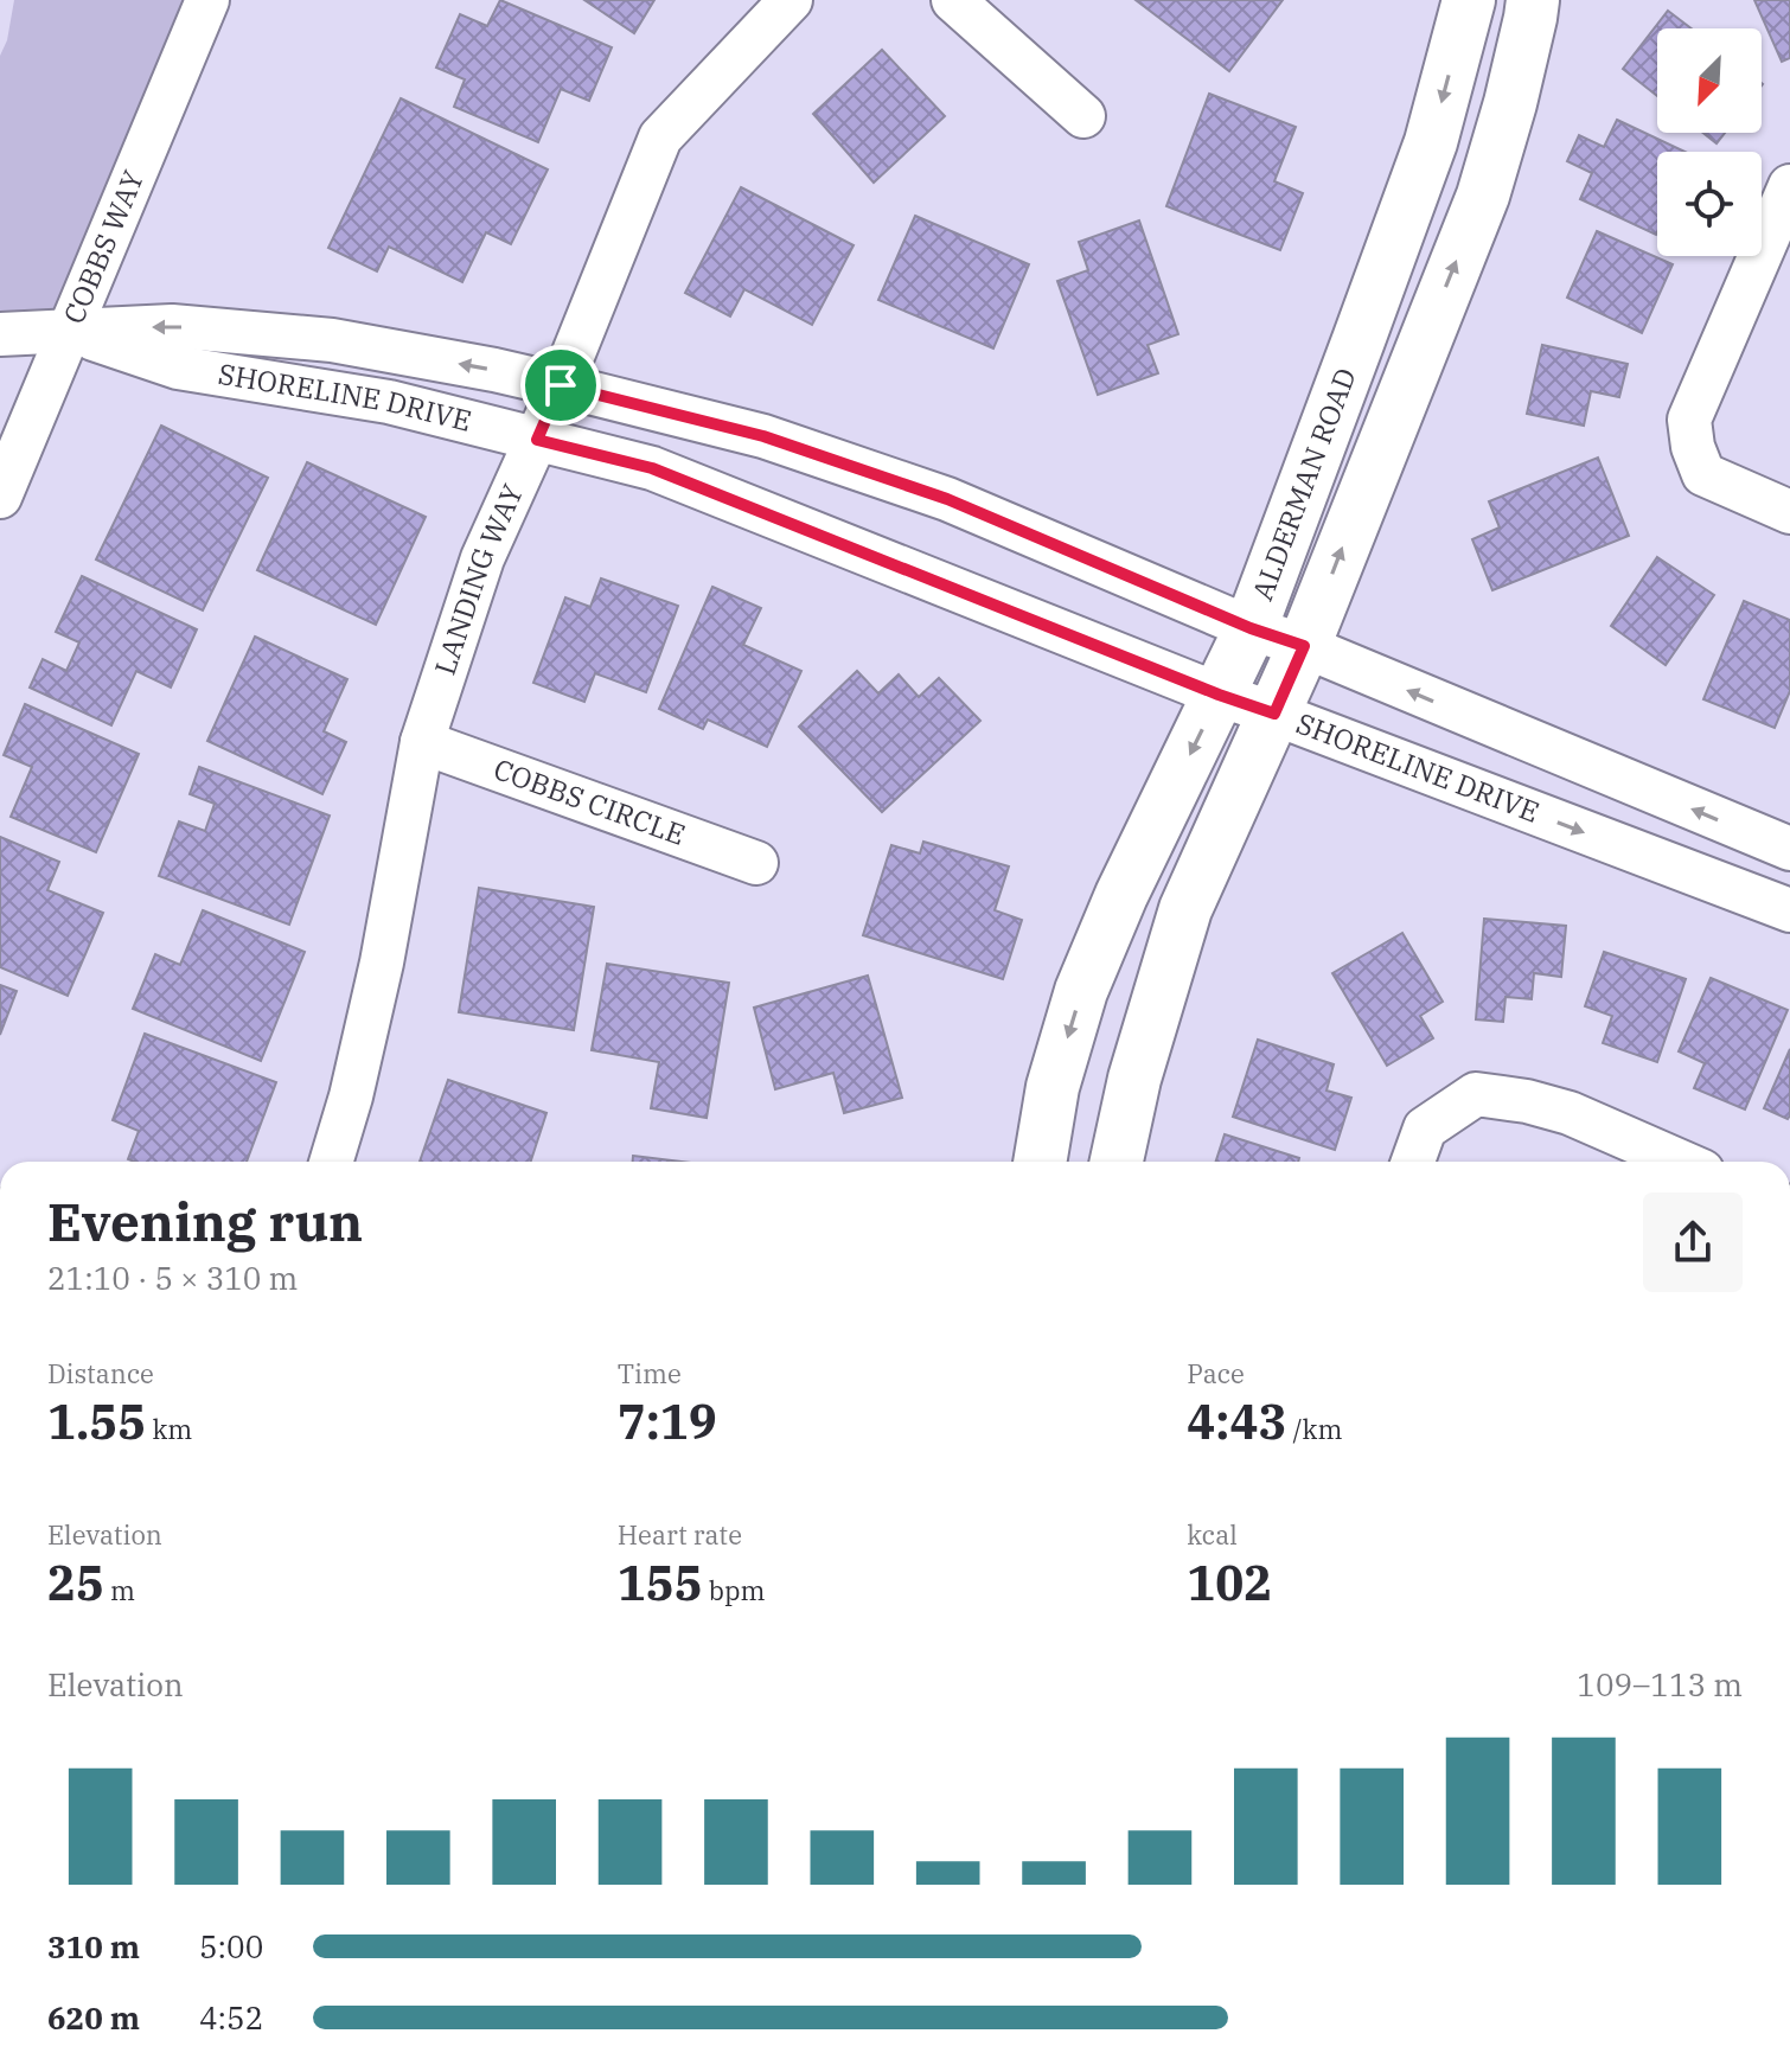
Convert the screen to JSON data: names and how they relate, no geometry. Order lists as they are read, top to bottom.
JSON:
{
  "streets": {
    "street": [
      "COBBS WAY",
      "SHORELINE DRIVE",
      "ALDERMAN ROAD",
      "LANDING WAY",
      "COBBS CIRCLE"
    ]
  },
  "crossings": [
    ["COBBS WAY", "SHORELINE DRIVE"],
    ["SHORELINE DRIVE", "ALDERMAN ROAD"],
    ["SHORELINE DRIVE", "LANDING WAY"],
    ["LANDING WAY", "COBBS CIRCLE"]
  ],
  "north": "bottom left",
  "page": {
    "heading": ["Evening run", "21:10 · 5 × 310 m"],
    "stats": [
      ["Distance", "1.55 km"],
      ["Time", "7:19"],
      ["Pace", "4:43 /km"],
      ["Elevation", "25 m"],
      ["Heart rate", "155 bpm"],
      ["kcal", "102"]
    ],
    "chart": ["Elevation", "109–113 m"],
    "list": [
      {
        "name": "310 m",
        "note": "5:00"
      },
      {
        "name": "620 m",
        "note": "4:52"
      }
    ]
  }
}
